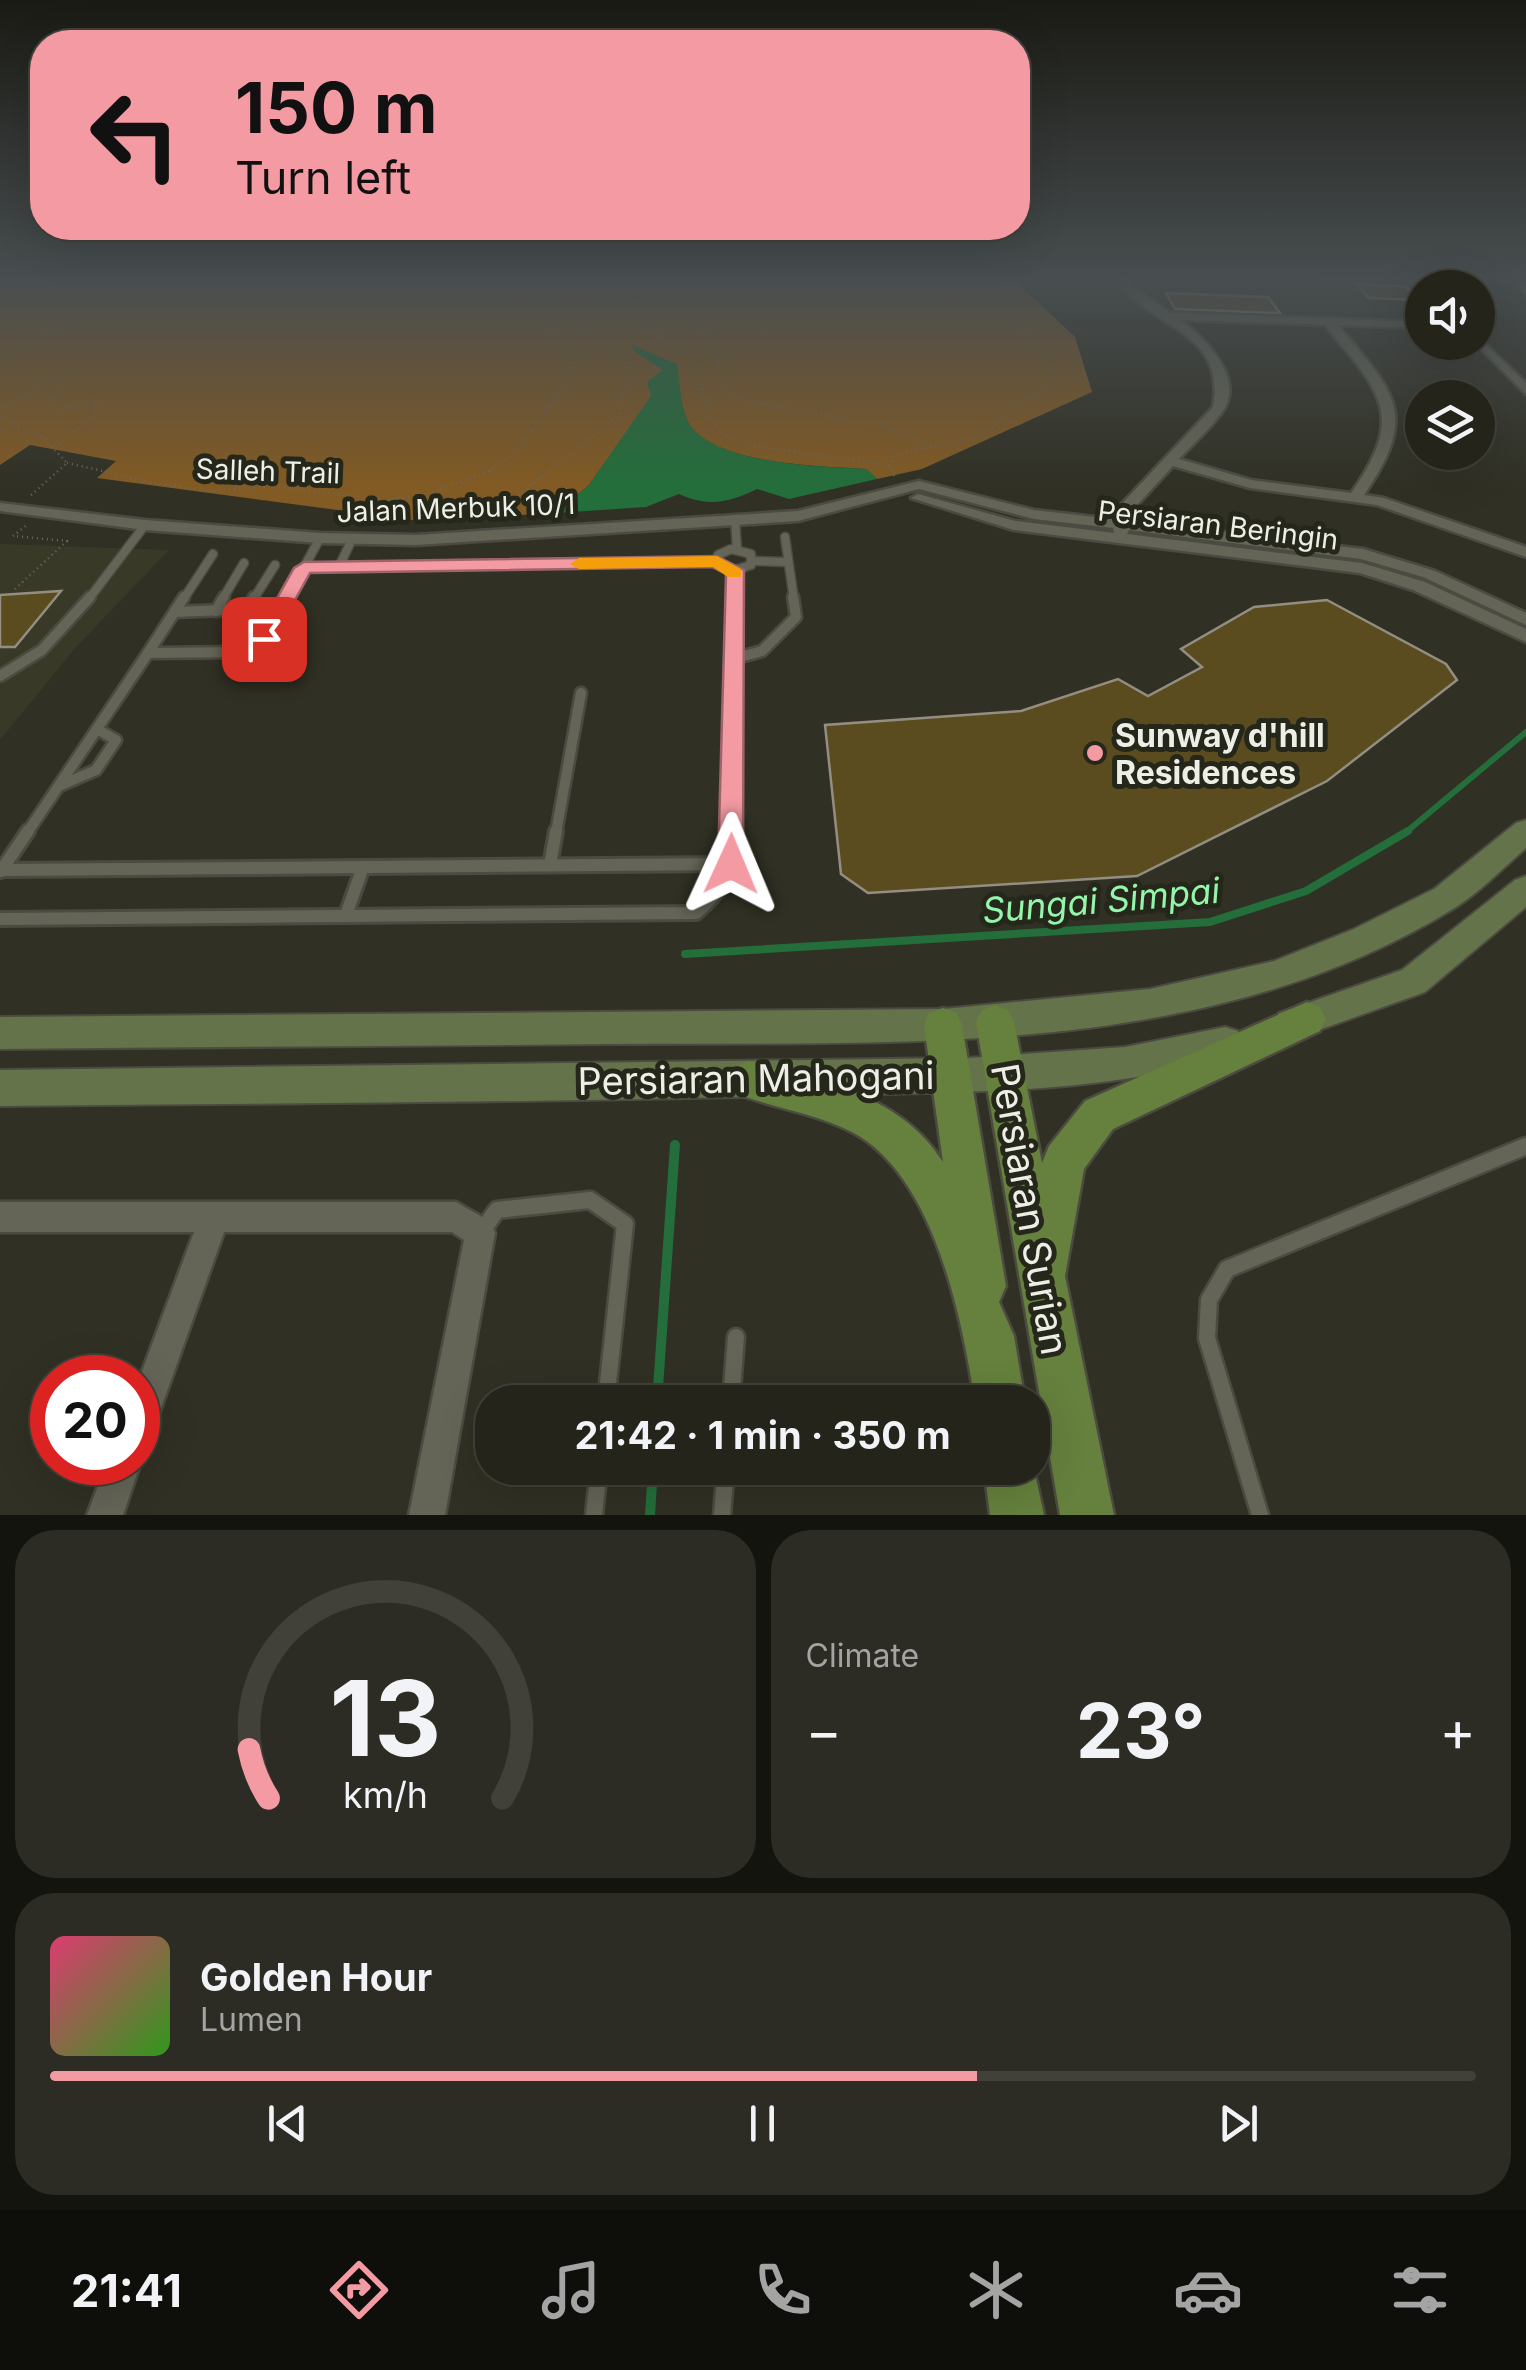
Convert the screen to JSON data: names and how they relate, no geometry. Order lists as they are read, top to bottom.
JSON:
{
  "streets": {
    "main road": ["Persiaran Mahogani", "Persiaran Surian"],
    "street": ["Jalan Merbuk 10/1", "Persiaran Beringin"],
    "path": ["Salleh Trail"]
  },
  "crossings": [
    ["Jalan Merbuk 10/1", "Persiaran Beringin"],
    ["Persiaran Mahogani", "Persiaran Surian"]
  ],
  "water": ["Sungai Simpai"],
  "places": ["Sunway d'hill Residences"],
  "page": {
    "turn": ["150 m", "Turn left"],
    "limit": "20",
    "trip": "21:42 · 1 min · 350 m",
    "tile": "Climate",
    "heat": ["−", "23°", "+"],
    "song": ["Golden Hour", "Lumen"],
    "tabs": "21:41",
    "gauge": ["13", "km/h"]
  }
}
